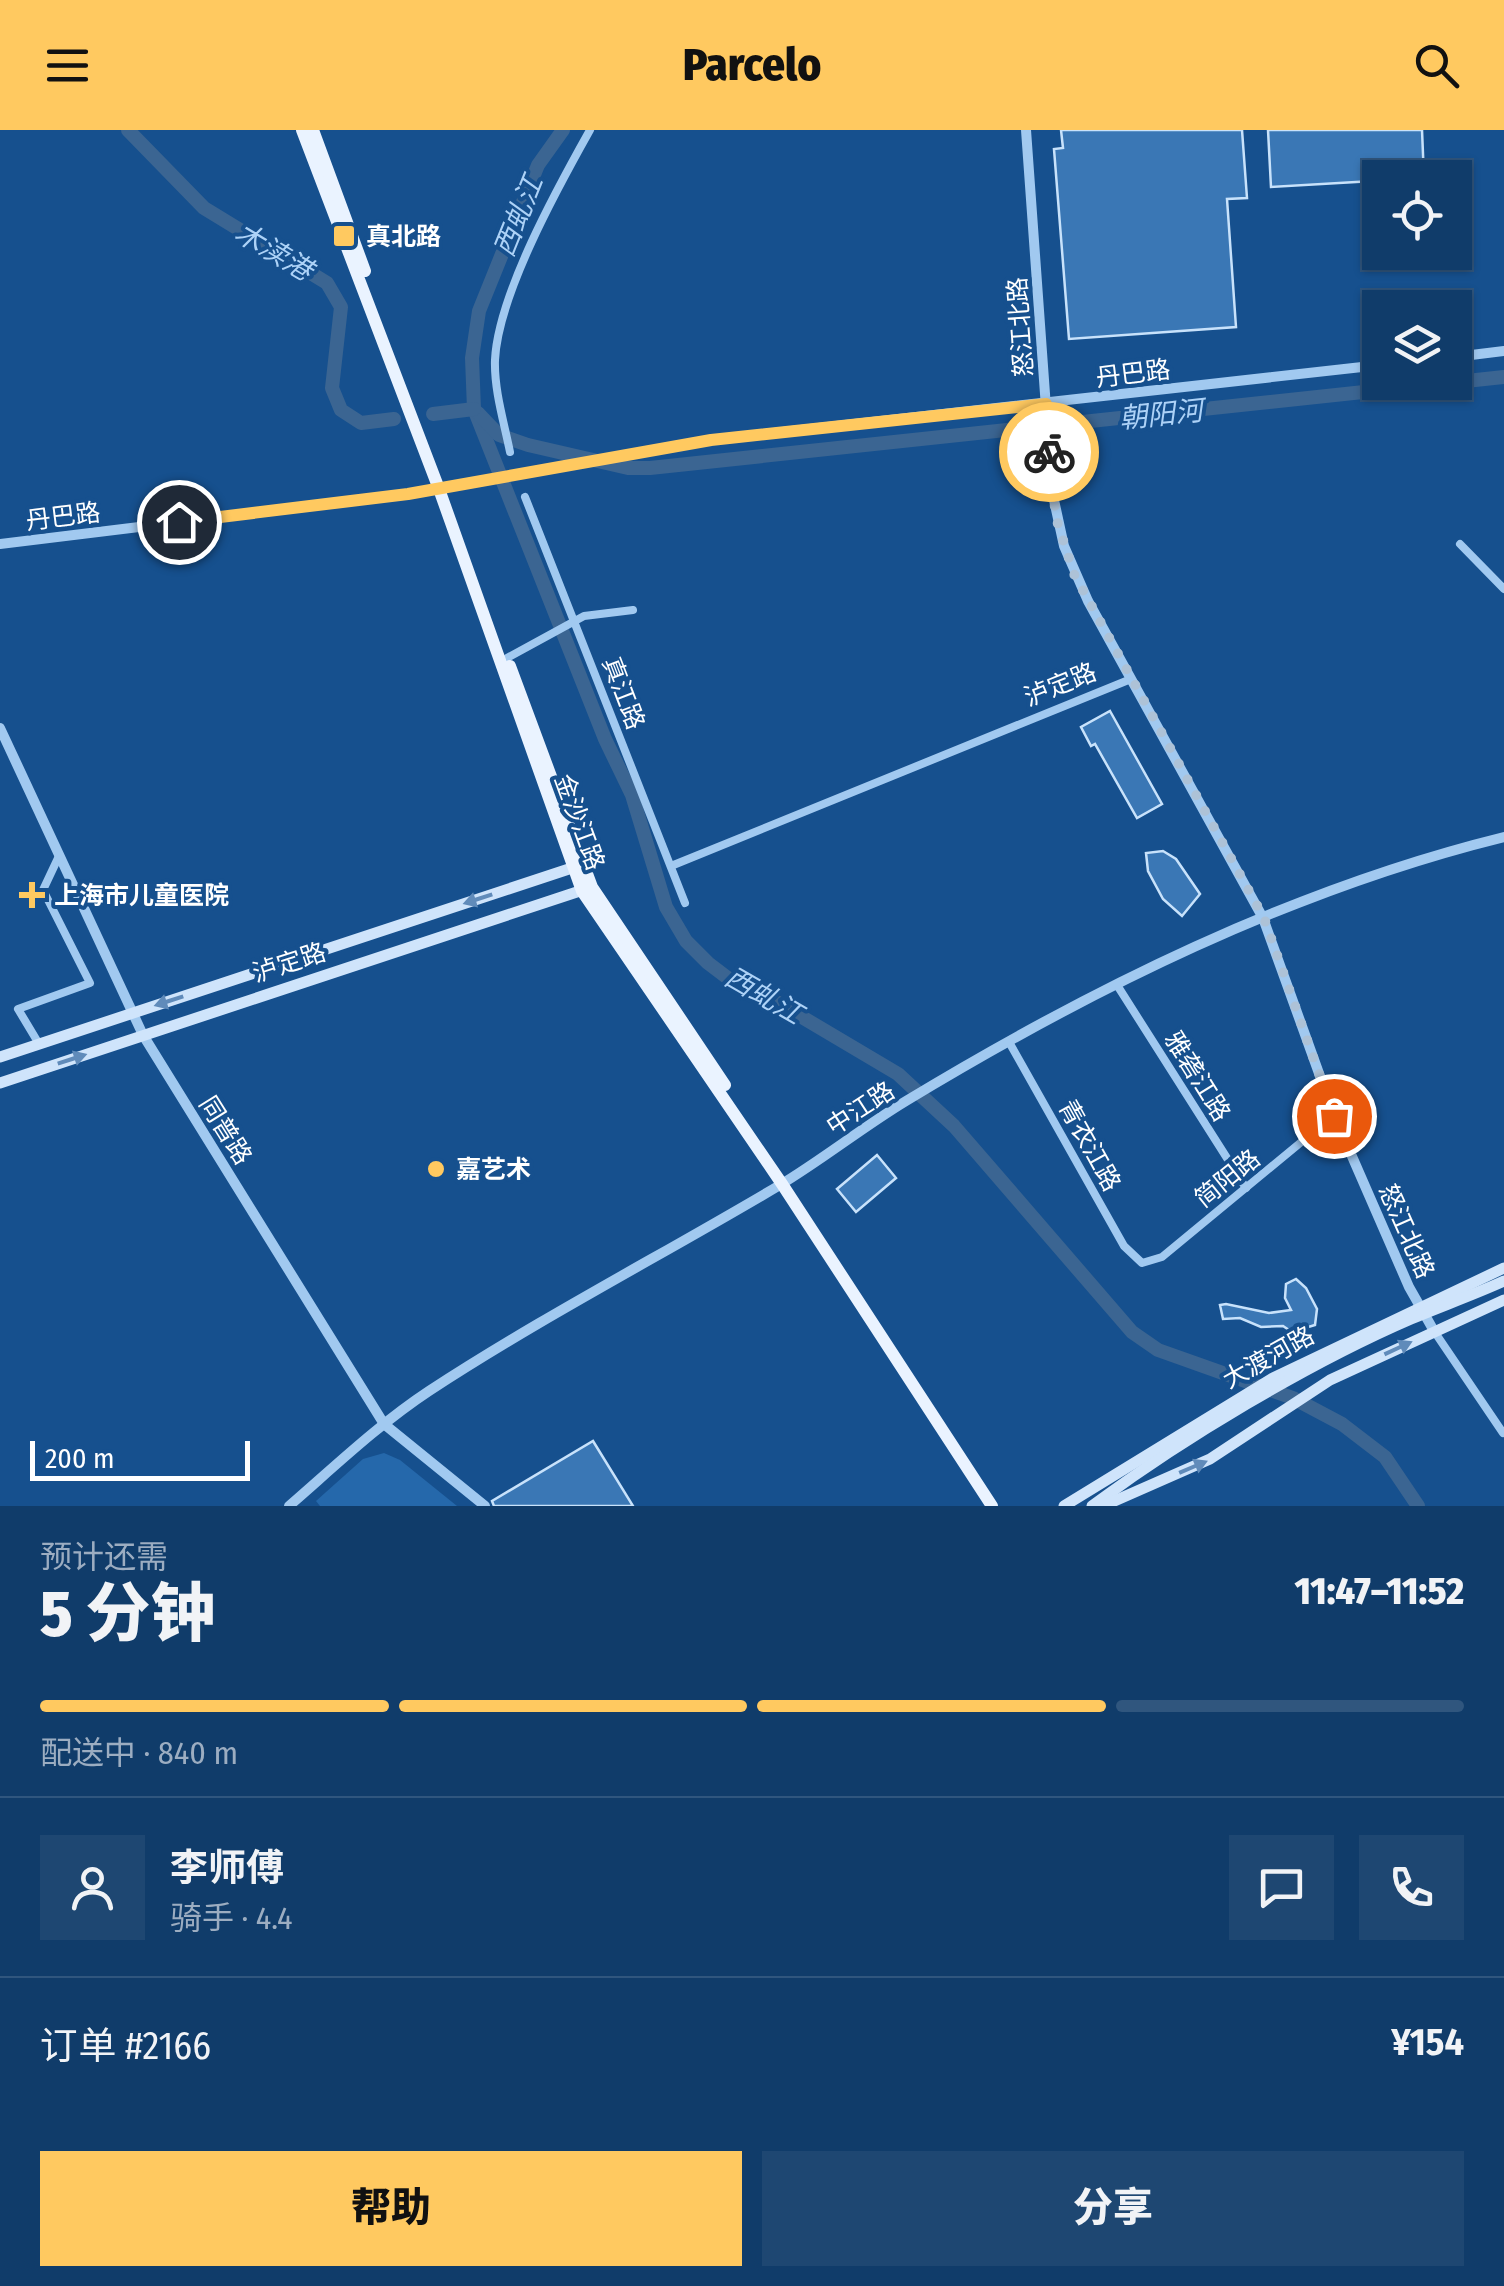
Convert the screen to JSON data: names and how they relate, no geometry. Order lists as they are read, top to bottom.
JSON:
{
  "streets": {
    "main road": ["泸定路", "金沙江路", "大渡河路"],
    "street": [
      "怒江北路",
      "丹巴路",
      "真江路",
      "雅砻江路",
      "中江路",
      "同普路",
      "青衣江路",
      "简阳路"
    ]
  },
  "crossings": [
    ["怒江北路", "丹巴路"],
    ["怒江北路", "泸定路"],
    ["怒江北路", "中江路"],
    ["怒江北路", "简阳路"],
    ["怒江北路", "大渡河路"],
    ["丹巴路", "金沙江路"],
    ["泸定路", "真江路"],
    ["泸定路", "金沙江路"],
    ["泸定路", "同普路"],
    ["金沙江路", "中江路"],
    ["雅砻江路", "中江路"],
    ["雅砻江路", "简阳路"],
    ["中江路", "同普路"],
    ["中江路", "青衣江路"],
    ["青衣江路", "简阳路"]
  ],
  "water": ["西虬江", "木渎港", "朝阳河"],
  "places": {
    "transit": ["真北路"],
    "health": ["上海市儿童医院"],
    "other": ["嘉艺术"]
  },
  "scale_bar": "200 m",
  "page": {
    "header": "Parcelo",
    "scale": "200 m",
    "heading": ["5 分钟", "预计还需", "11:47–11:52"],
    "panel": [
      "李师傅",
      "骑手 · 4.4",
      "订单 #2166",
      "¥154"
    ],
    "bar": "配送中 · 840 m",
    "buttons": ["帮助", "分享"]
  }
}
